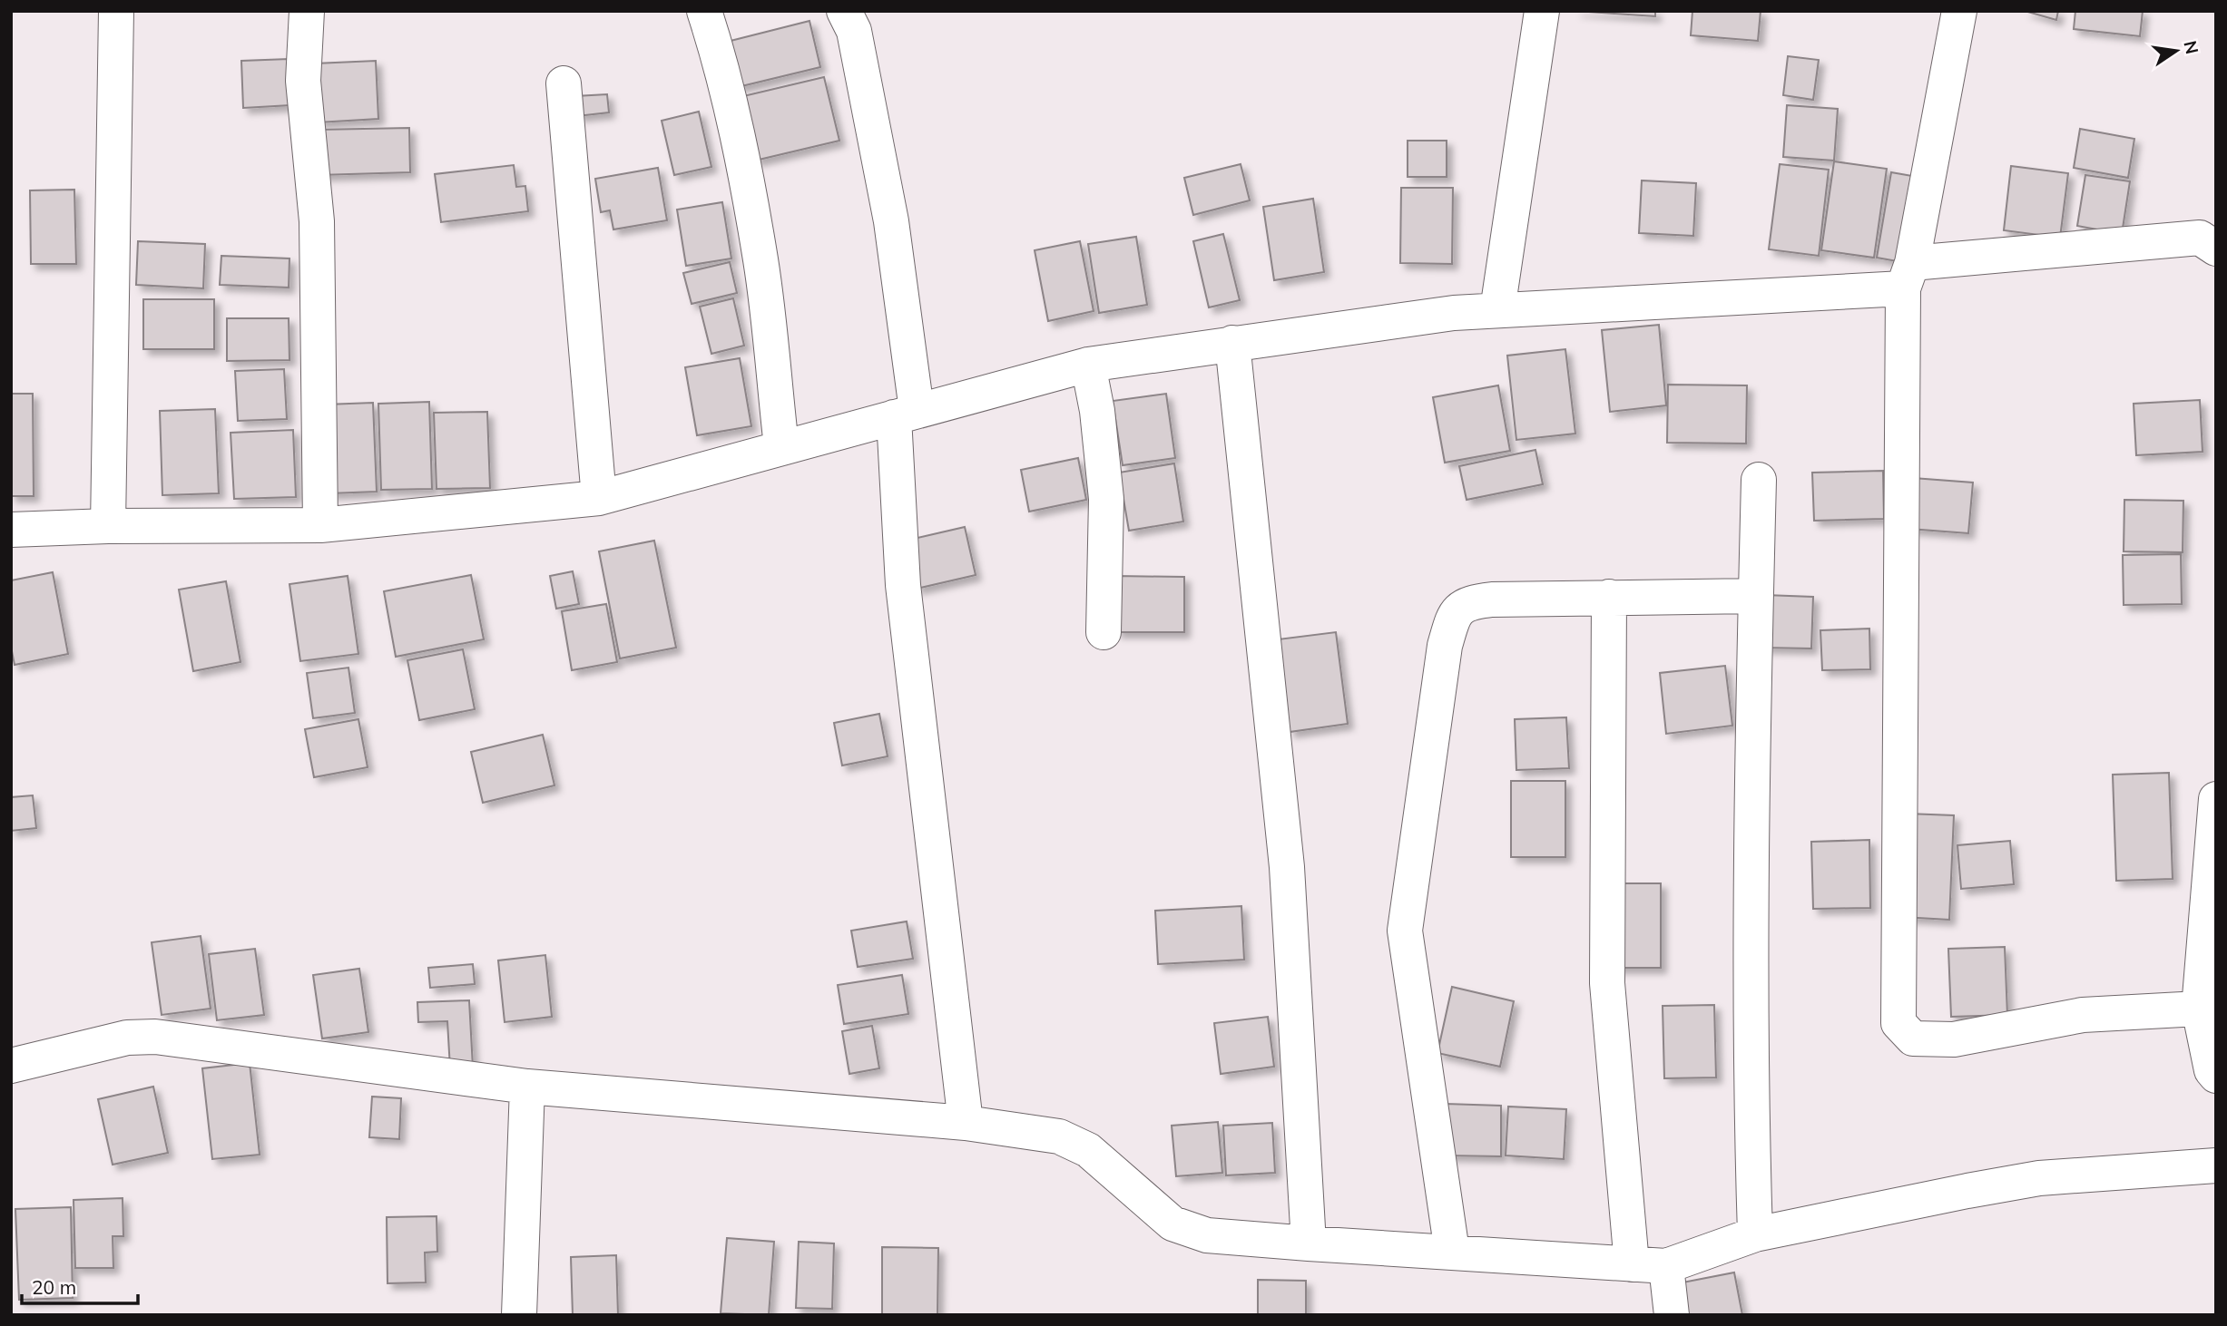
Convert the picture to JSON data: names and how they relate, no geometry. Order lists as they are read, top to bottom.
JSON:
{
  "scale_bar": "20 m",
  "north": "right"
}
